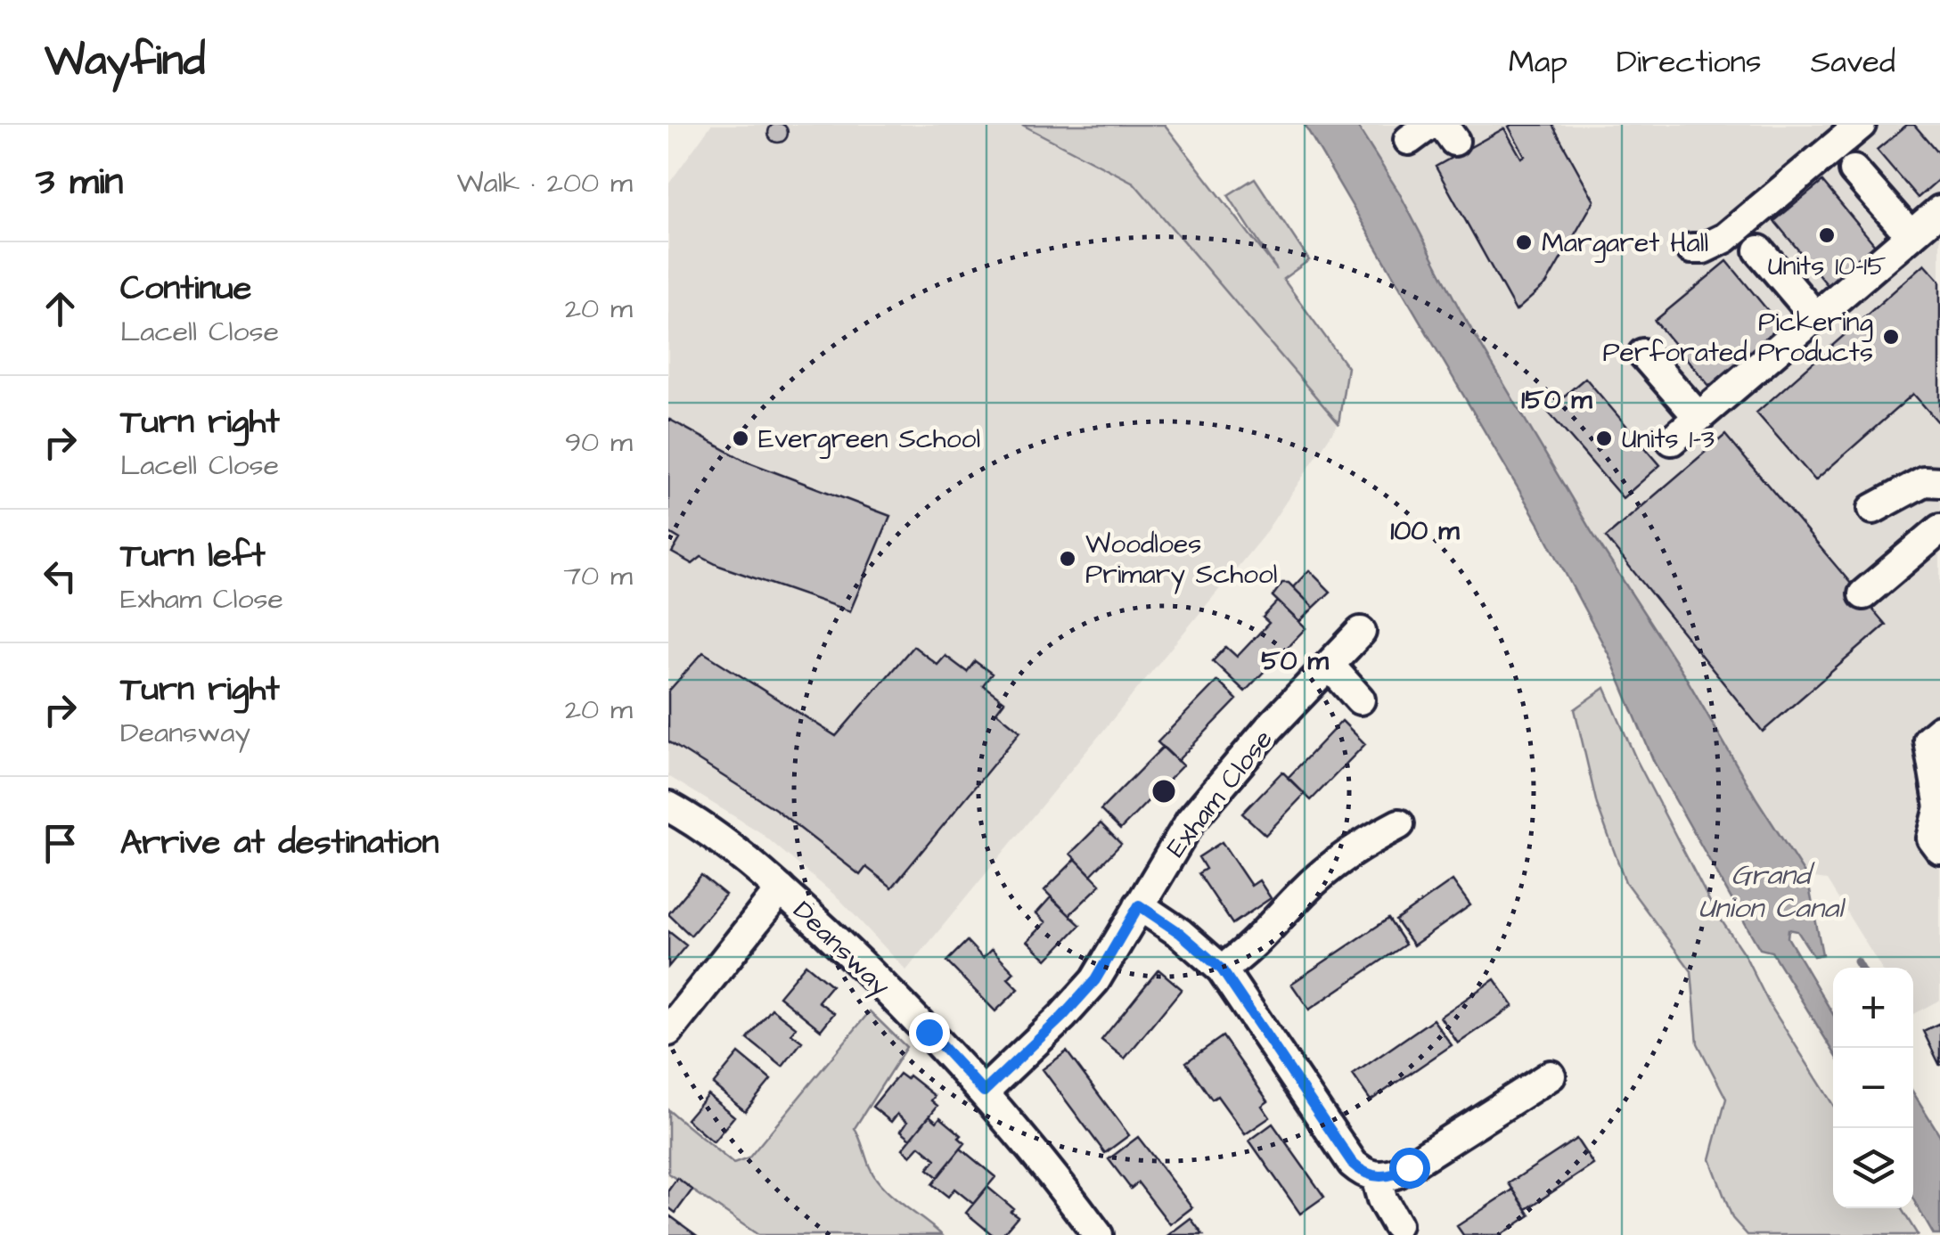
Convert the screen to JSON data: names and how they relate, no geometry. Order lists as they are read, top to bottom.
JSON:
{
  "streets": {
    "street": ["Exham Close", "Deansway"]
  },
  "crossings": [
    ["Exham Close", "Deansway"]
  ],
  "water": ["Grand Union Canal"],
  "places": [
    "Units 10-15",
    "Margaret Hall",
    "Pickering Perforated Products",
    "Evergreen School",
    "Units 1-3",
    "Woodloes Primary School"
  ],
  "page": {
    "header": "Wayfind",
    "nav": ["Map", "Directions", "Saved"],
    "heading": ["3 min", "Walk · 200 m"],
    "list": [
      ["Continue", "Lacell Close", "20 m"],
      ["Turn right", "Lacell Close", "90 m"],
      ["Turn left", "Exham Close", "70 m"],
      ["Turn right", "Deansway", "20 m"],
      "Arrive at destination"
    ],
    "map_buttons": ["+", "−"]
  },
  "rings": ["150 m", "100 m", "50 m"]
}
